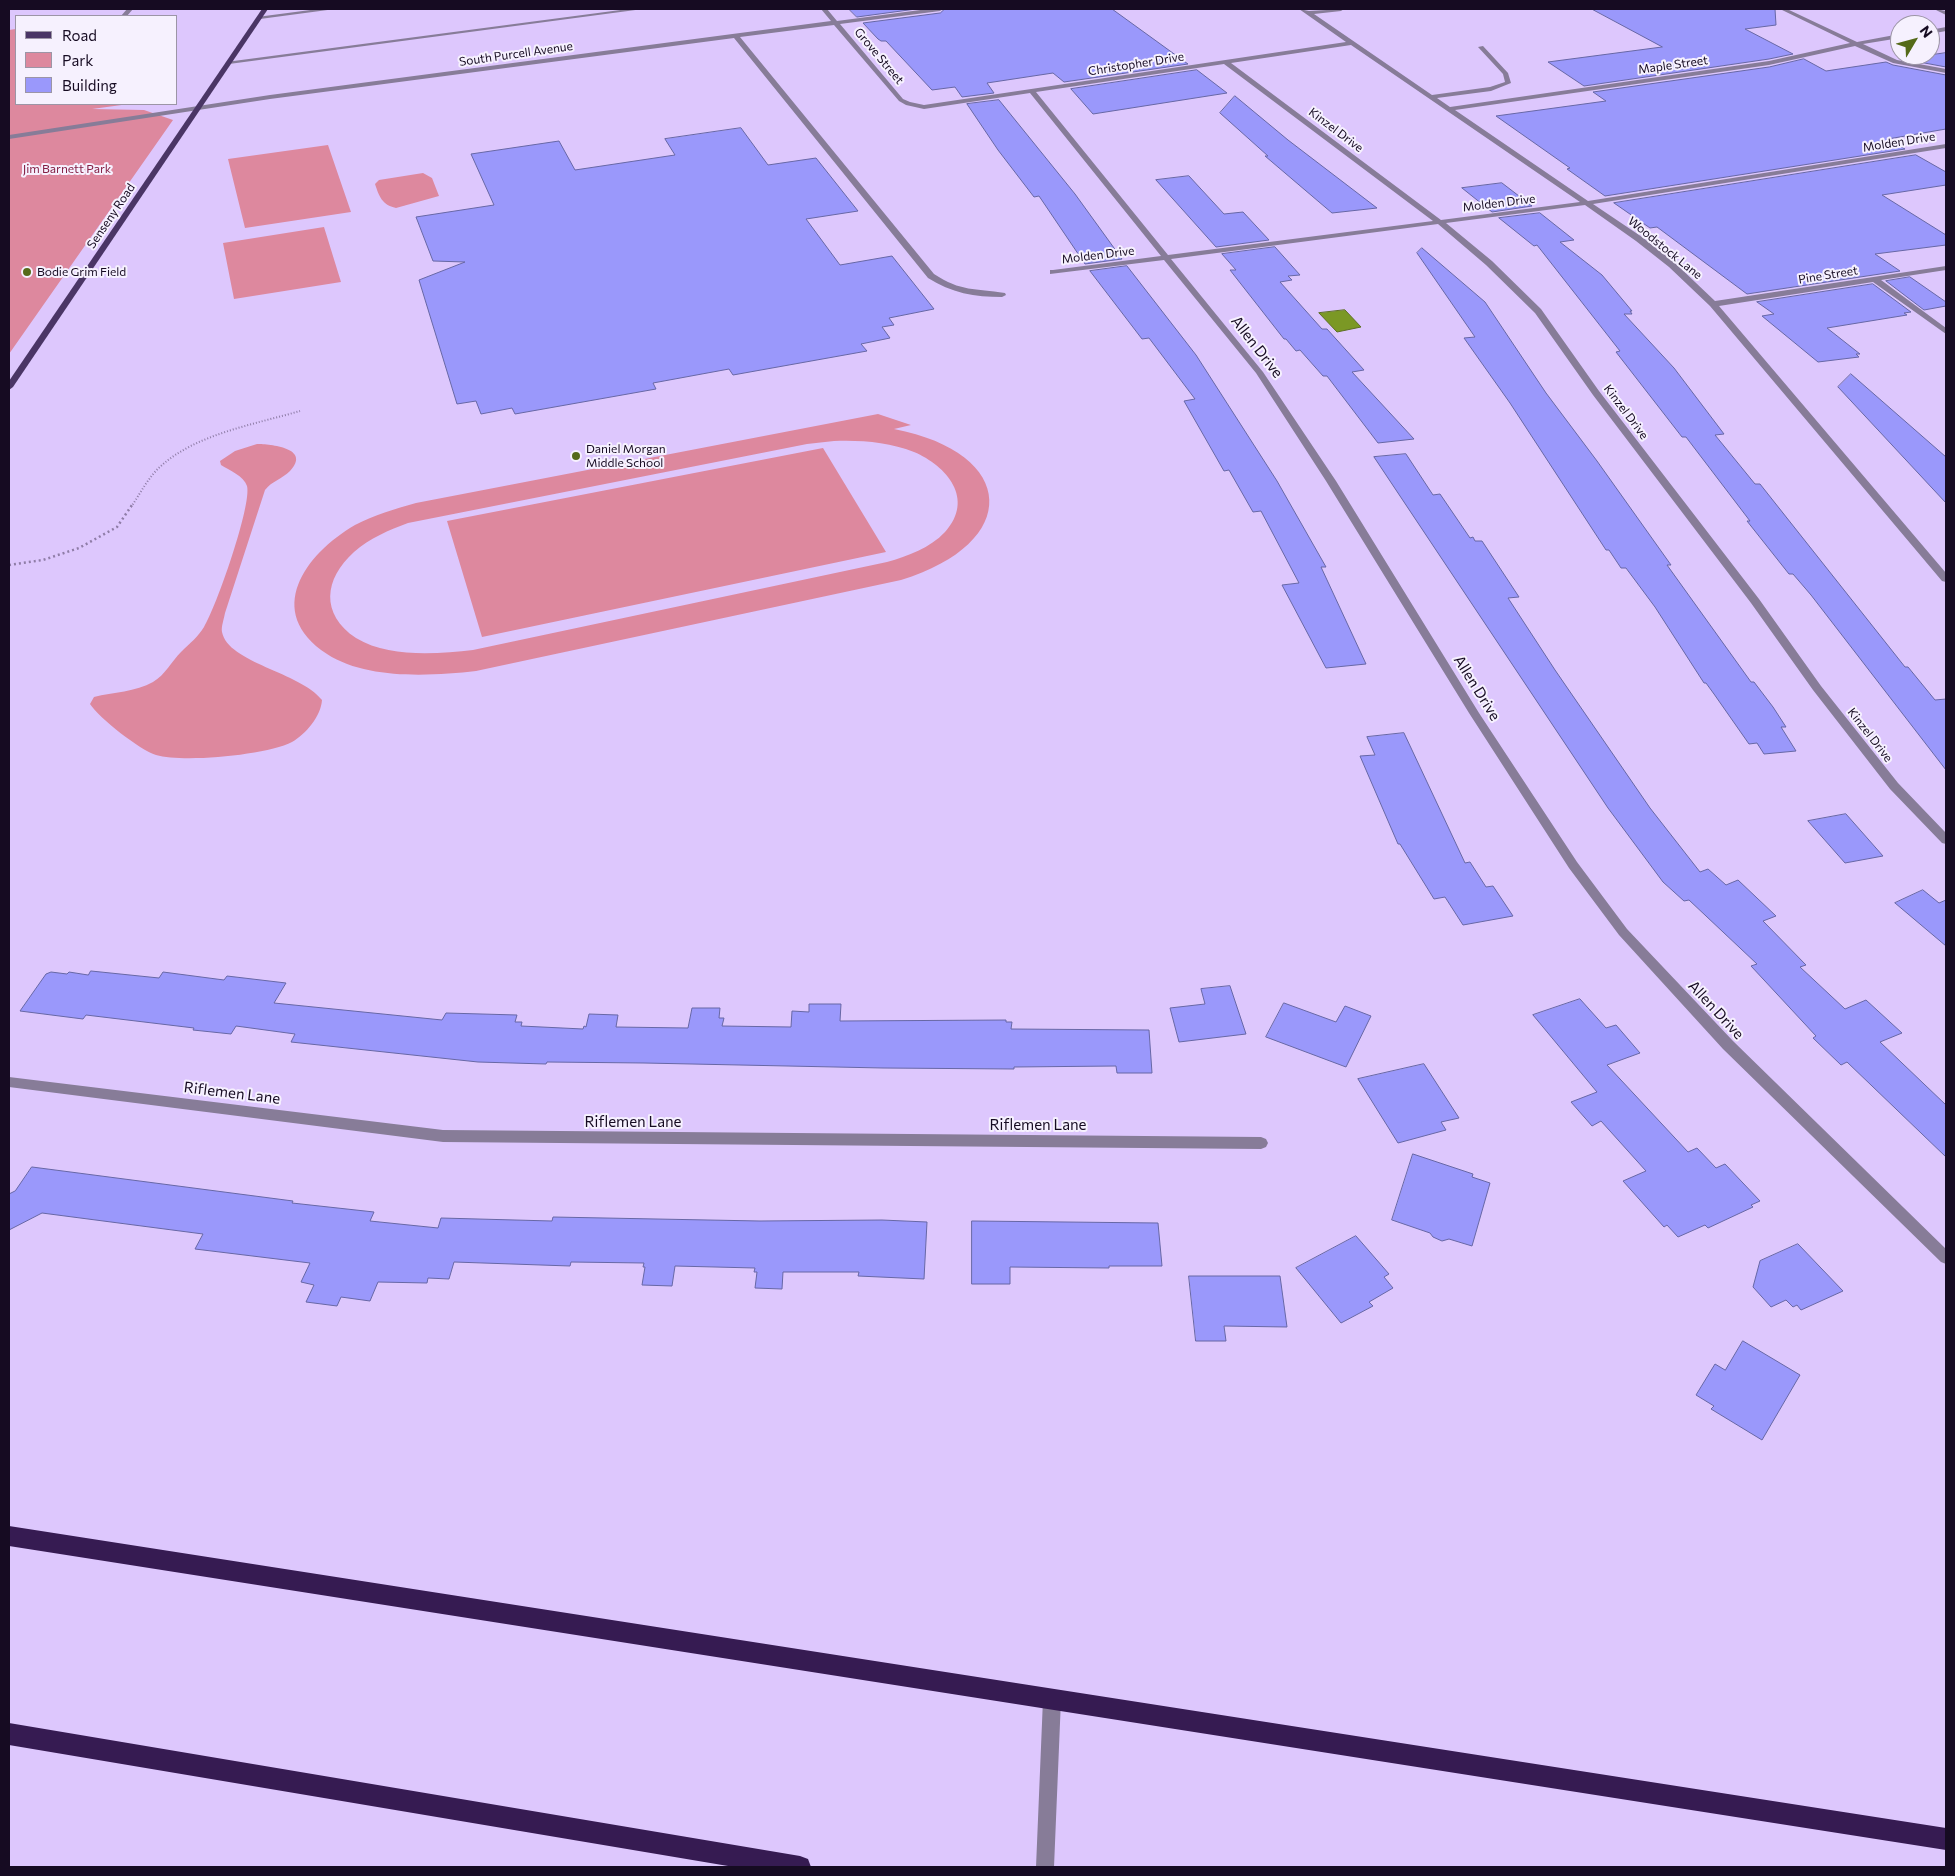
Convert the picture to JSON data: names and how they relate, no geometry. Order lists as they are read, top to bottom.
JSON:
{
  "streets": {
    "main road": ["Senseny Road"],
    "street": [
      "South Purcell Avenue",
      "Grove Street",
      "Christopher Drive",
      "Maple Street",
      "Kinzel Drive",
      "Molden Drive",
      "Woodstock Lane",
      "Pine Street",
      "Allen Drive",
      "Riflemen Lane"
    ]
  },
  "crossings": [
    ["South Purcell Avenue", "Grove Street"],
    ["South Purcell Avenue", "Senseny Road"],
    ["Grove Street", "Christopher Drive"],
    ["Christopher Drive", "Kinzel Drive"],
    ["Christopher Drive", "Woodstock Lane"],
    ["Christopher Drive", "Allen Drive"],
    ["Maple Street", "Woodstock Lane"],
    ["Kinzel Drive", "Molden Drive"],
    ["Molden Drive", "Woodstock Lane"],
    ["Molden Drive", "Allen Drive"],
    ["Woodstock Lane", "Pine Street"]
  ],
  "parks": ["Jim Barnett Park"],
  "places": ["Bodie Grim Field", "Daniel Morgan Middle School"],
  "legend": ["Road", "Park", "Building"],
  "north": "top right"
}
